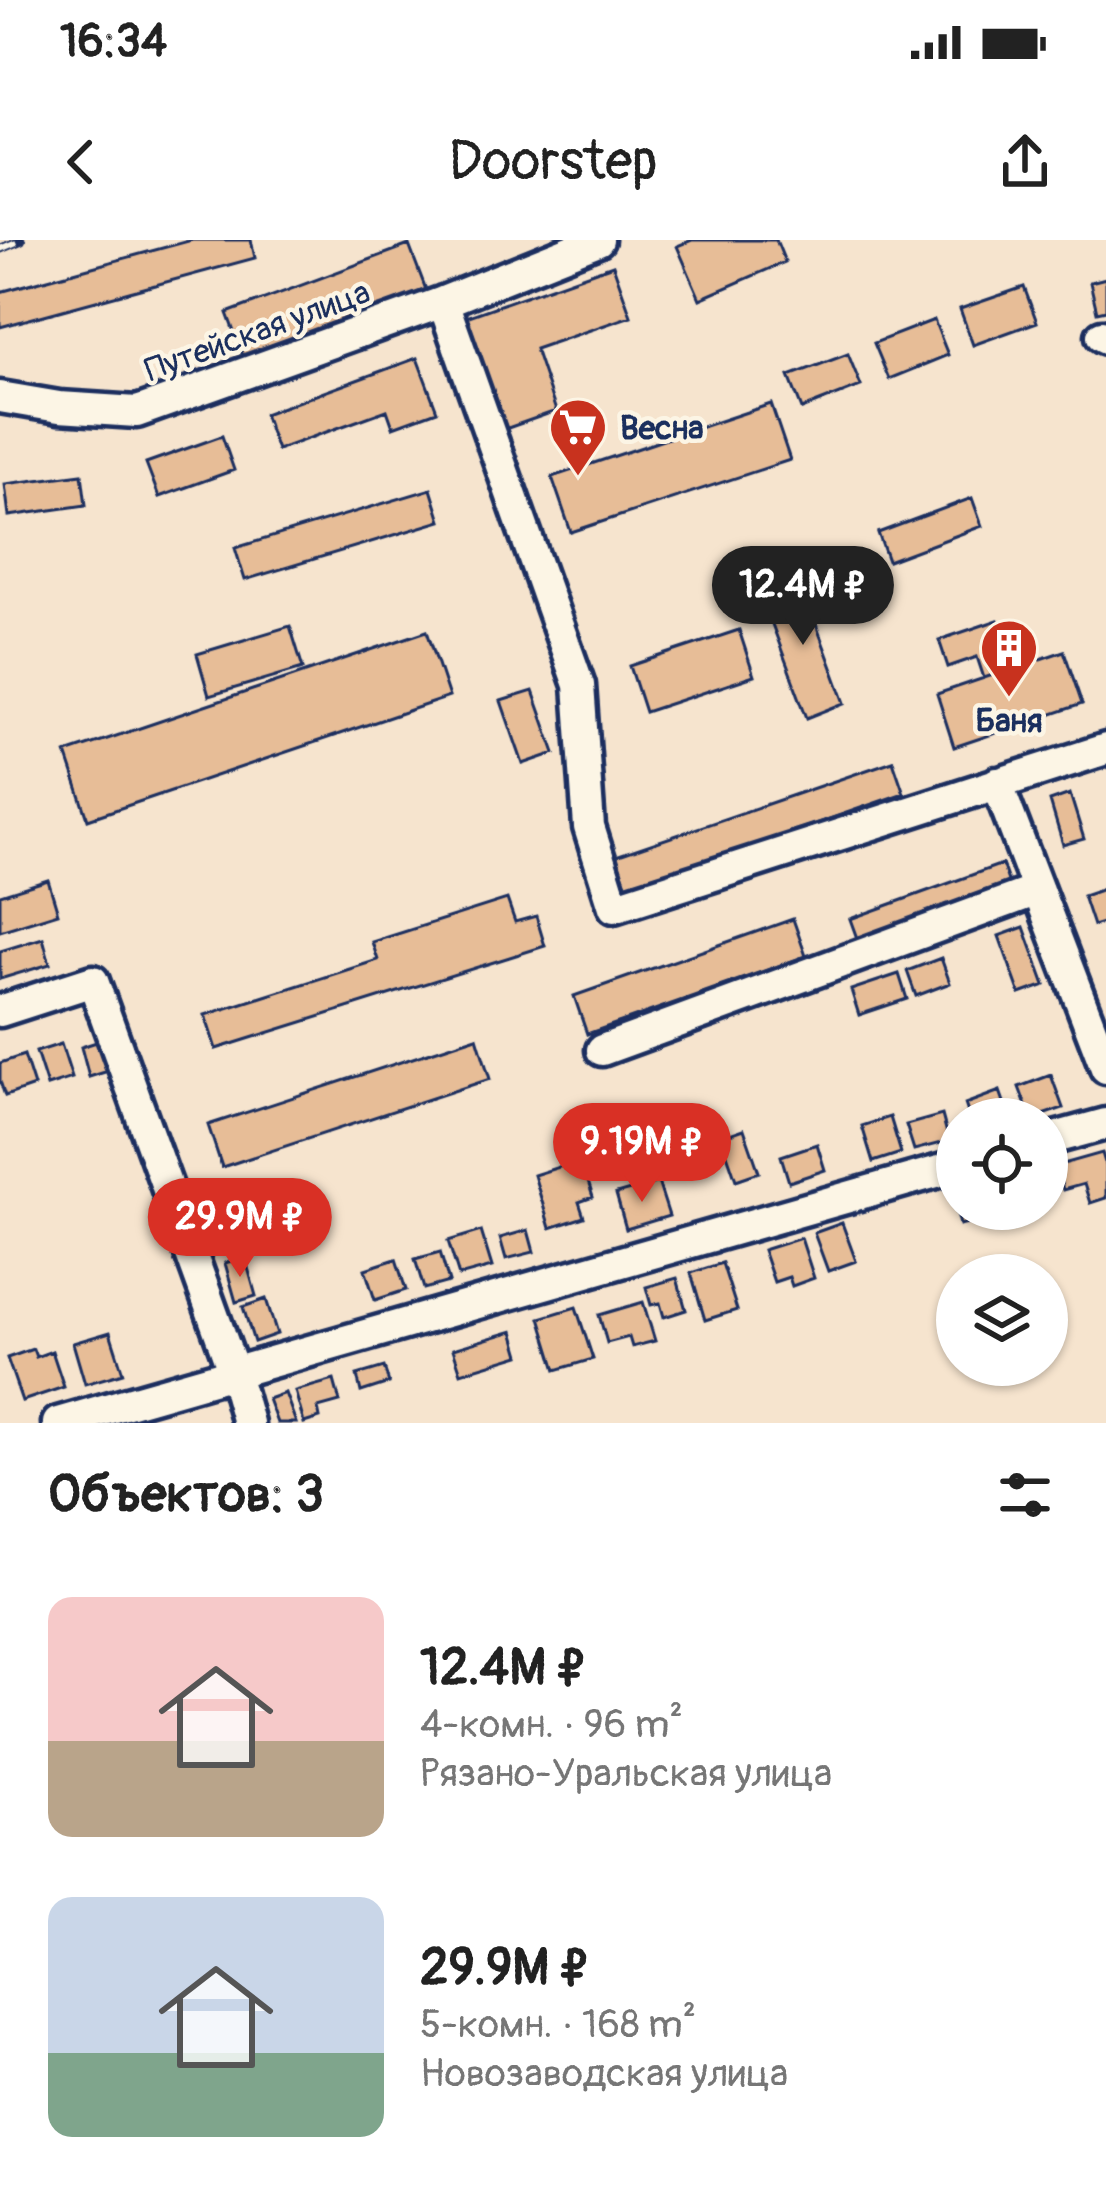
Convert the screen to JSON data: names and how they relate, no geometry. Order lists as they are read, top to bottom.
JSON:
{
  "streets": {
    "street": ["Путейская улица"]
  },
  "places": {
    "supermarket": ["Весна"],
    "building": ["Баня"]
  },
  "page": {
    "status": "16:34",
    "header": "Doorstep",
    "price": ["12.4M ₽", "9.19M ₽", "29.9M ₽"],
    "heading": "Объектов: 3",
    "list": [
      {
        "name": "12.4M ₽",
        "note": "4-комн. · 96 m² · Рязано-Уральская улица"
      },
      {
        "name": "29.9M ₽",
        "note": "5-комн. · 168 m² · Новозаводская улица"
      }
    ]
  }
}
